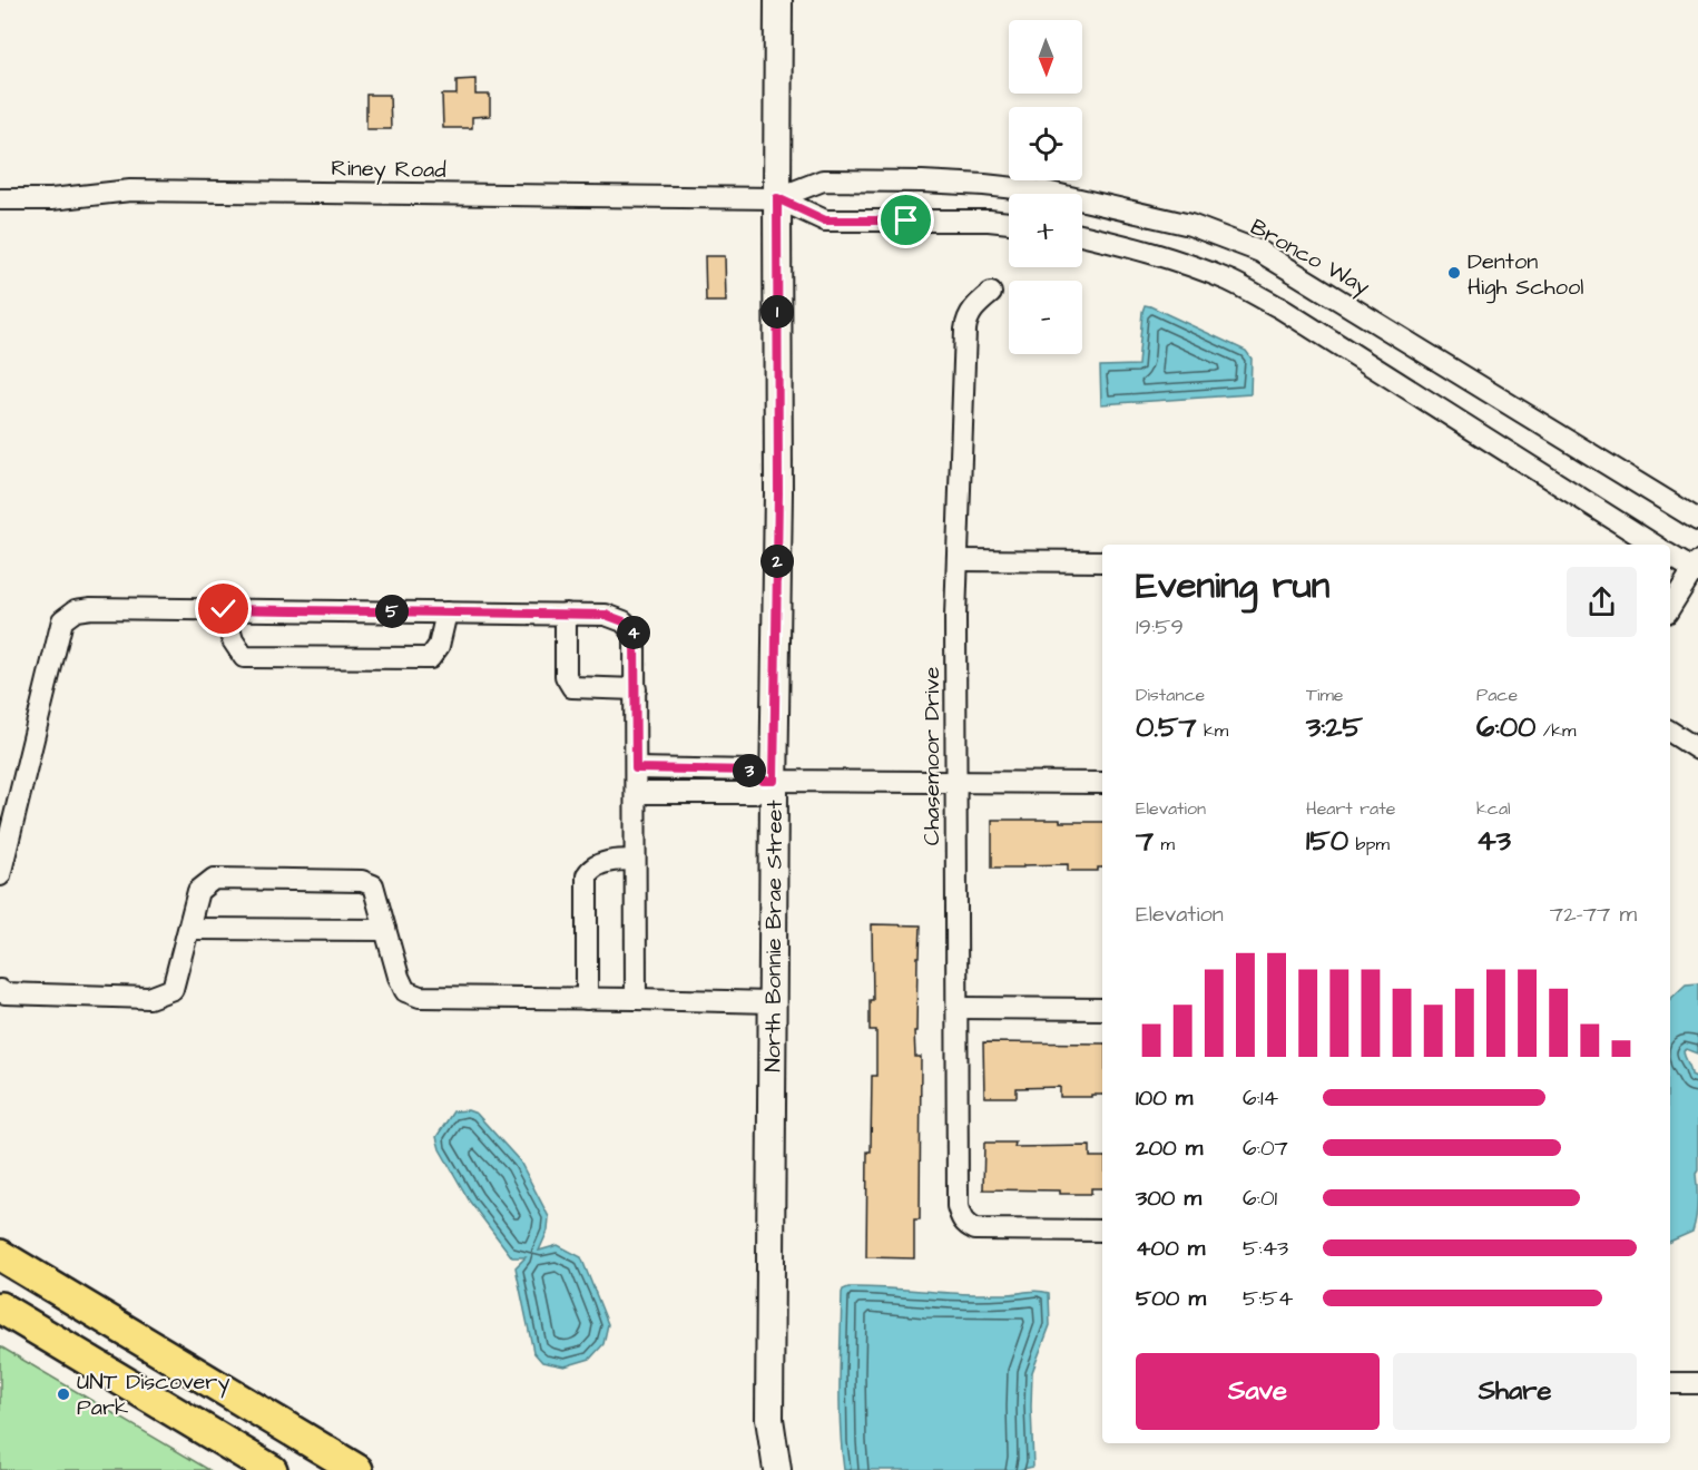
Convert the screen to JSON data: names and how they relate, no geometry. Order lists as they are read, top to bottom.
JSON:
{
  "streets": {
    "main road": ["North Bonnie Brae Street"],
    "street": ["Riney Road", "Bronco Way", "Chasemoor Drive"]
  },
  "crossings": [
    ["Riney Road", "Bronco Way"],
    ["Riney Road", "North Bonnie Brae Street"],
    ["Bronco Way", "North Bonnie Brae Street"]
  ],
  "places": ["Denton High School", "UNT Discovery Park"],
  "north": "bottom",
  "page": {
    "map_buttons": ["+", "−"],
    "pins": [
      "1",
      "2",
      "5",
      "4",
      "3"
    ],
    "heading": ["Evening run", "19:59"],
    "stats": [
      ["Distance", "0.57 km"],
      ["Time", "3:25"],
      ["Pace", "6:00 /km"],
      ["Elevation", "7 m"],
      ["Heart rate", "150 bpm"],
      ["kcal", "43"]
    ],
    "chart": ["Elevation", "72–77 m"],
    "list": [
      {
        "name": "100 m",
        "note": "6:14"
      },
      {
        "name": "200 m",
        "note": "6:07"
      },
      {
        "name": "300 m",
        "note": "6:01"
      },
      {
        "name": "400 m",
        "note": "5:43"
      },
      {
        "name": "500 m",
        "note": "5:54"
      }
    ],
    "buttons": ["Save", "Share"]
  }
}
